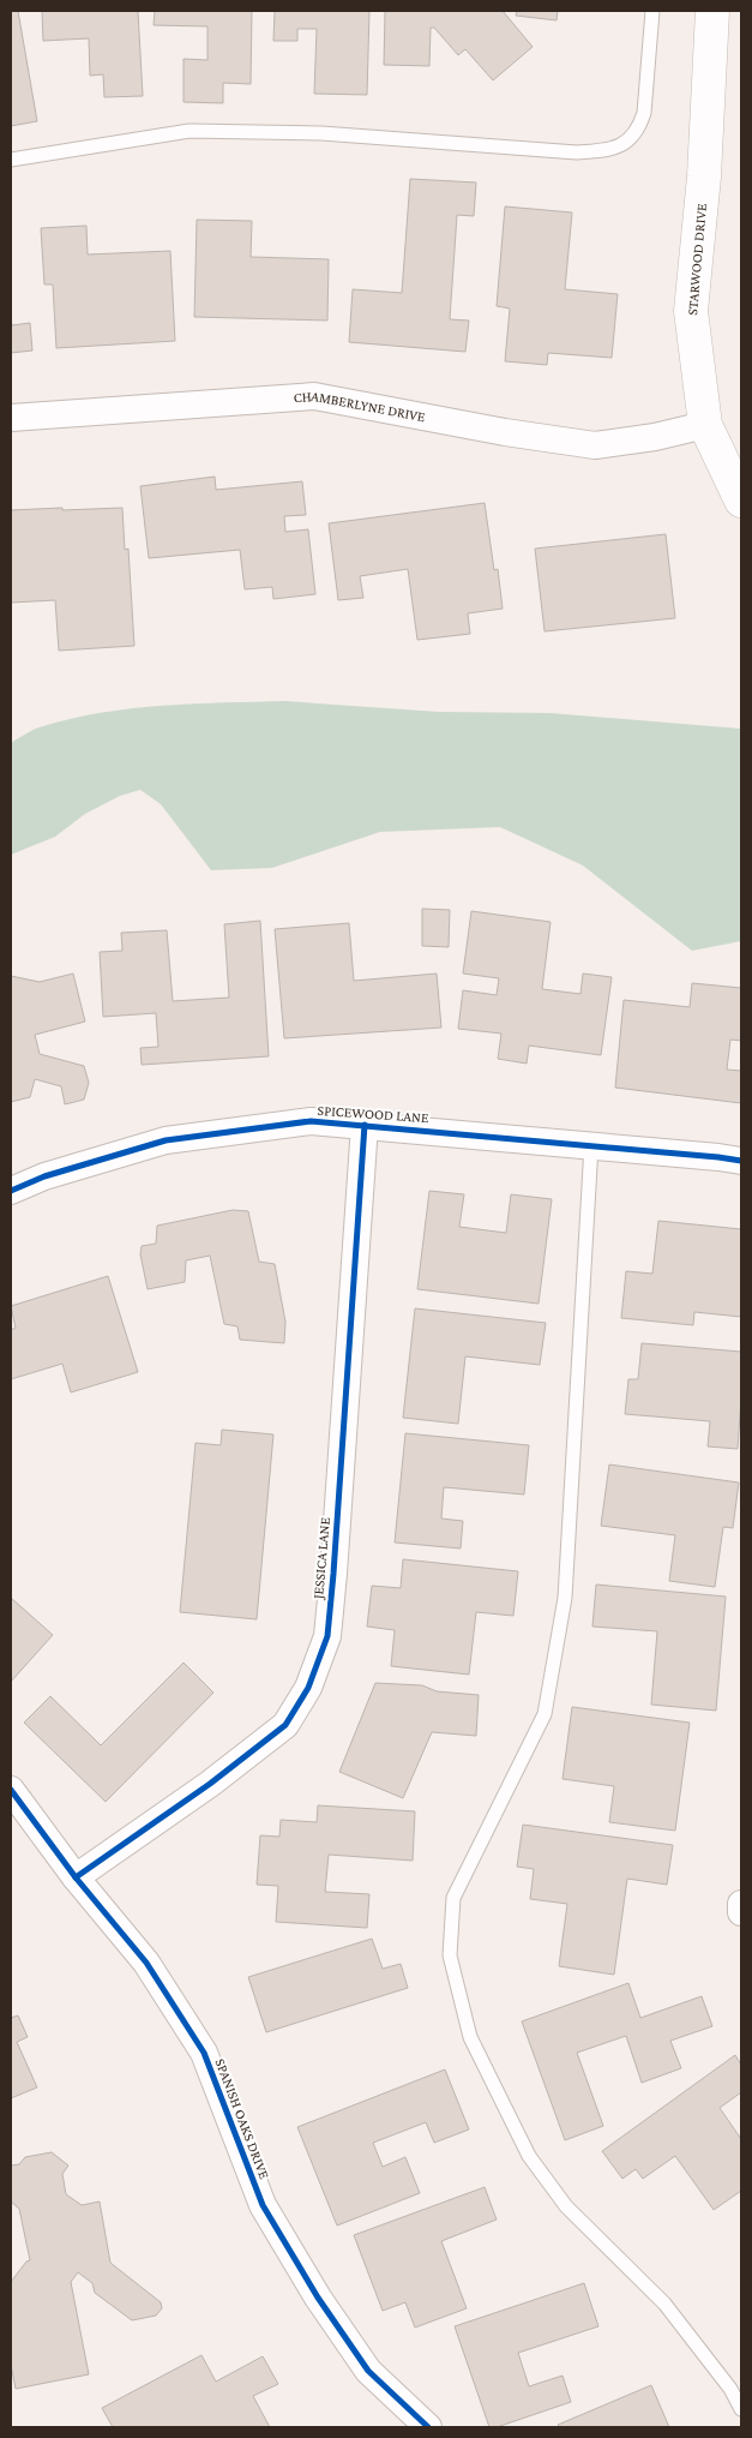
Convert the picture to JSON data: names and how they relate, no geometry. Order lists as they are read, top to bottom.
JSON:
{
  "streets": {
    "street": [
      "STARWOOD DRIVE",
      "CHAMBERLYNE DRIVE",
      "SPICEWOOD LANE",
      "JESSICA LANE",
      "SPANISH OAKS DRIVE"
    ]
  },
  "crossings": [
    ["STARWOOD DRIVE", "CHAMBERLYNE DRIVE"],
    ["SPICEWOOD LANE", "JESSICA LANE"],
    ["JESSICA LANE", "SPANISH OAKS DRIVE"]
  ]
}
